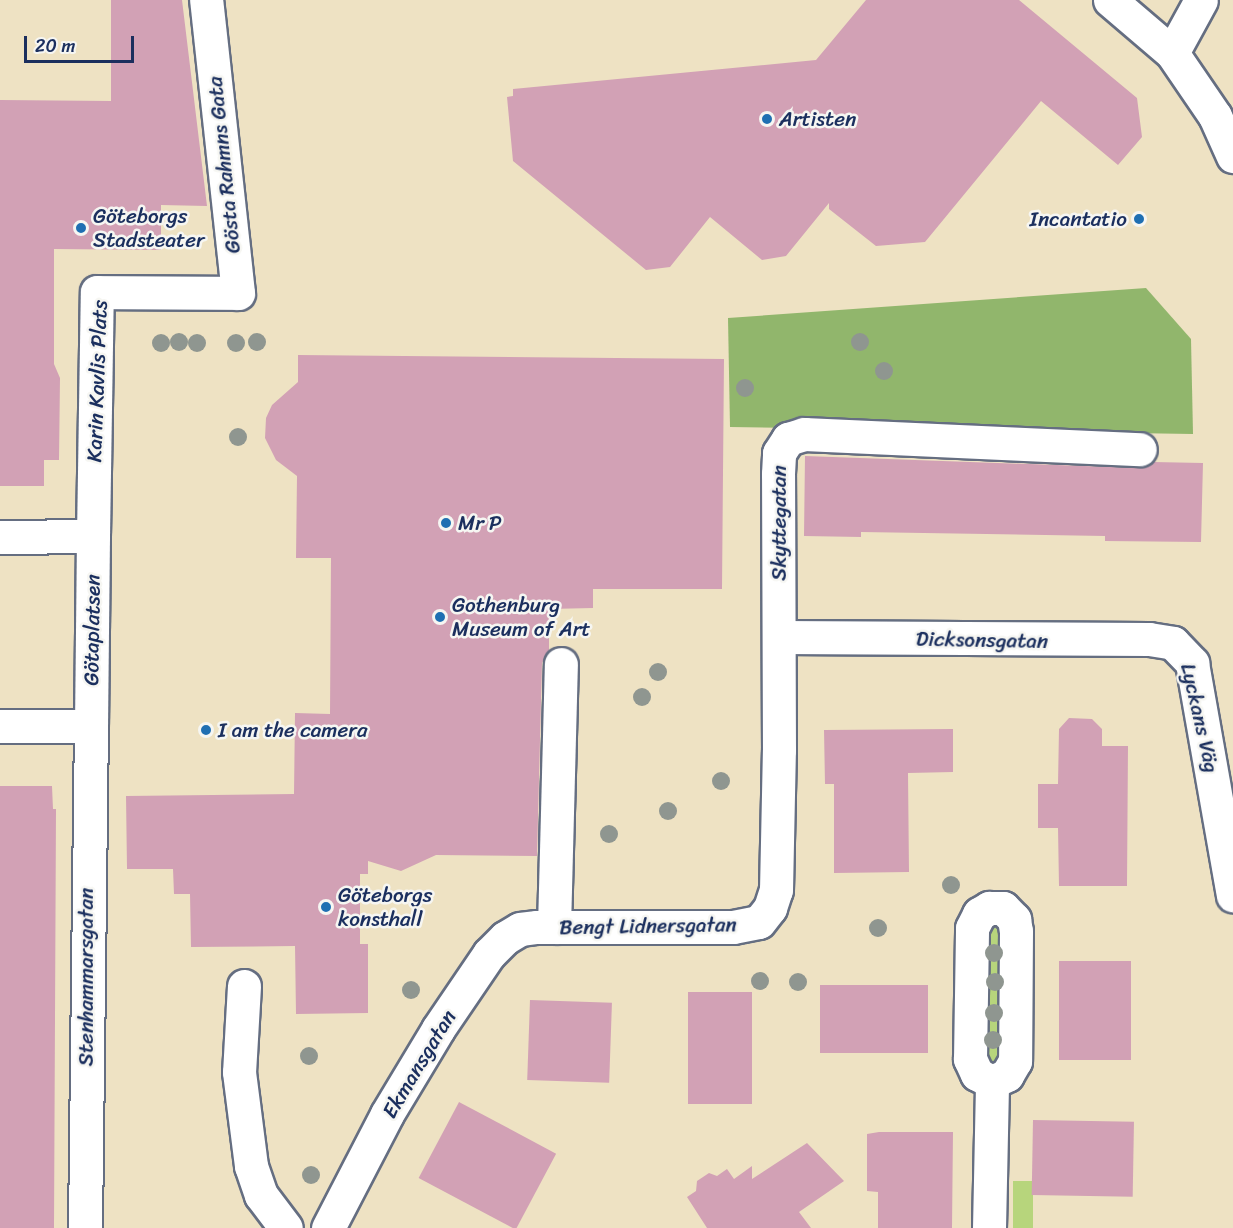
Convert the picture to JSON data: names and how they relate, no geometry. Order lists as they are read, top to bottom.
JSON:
{
  "streets": {
    "street": [
      "Gösta Rahmns Gata",
      "Karin Kavlis Plats",
      "Skyttegatan",
      "Götaplatsen",
      "Dicksonsgatan",
      "Lyckans Väg",
      "Bengt Lidnersgatan",
      "Stenhammarsgatan",
      "Ekmansgatan"
    ]
  },
  "crossings": [
    ["Gösta Rahmns Gata", "Karin Kavlis Plats"],
    ["Karin Kavlis Plats", "Götaplatsen"],
    ["Skyttegatan", "Dicksonsgatan"],
    ["Skyttegatan", "Bengt Lidnersgatan"],
    ["Götaplatsen", "Stenhammarsgatan"],
    ["Dicksonsgatan", "Lyckans Väg"],
    ["Bengt Lidnersgatan", "Ekmansgatan"]
  ],
  "places": [
    "Artisten",
    "Incantatio",
    "Göteborgs Stadsteater",
    "Mr P",
    "Gothenburg Museum of Art",
    "I am the camera",
    "Göteborgs konsthall"
  ],
  "scale_bar": "20 m"
}
